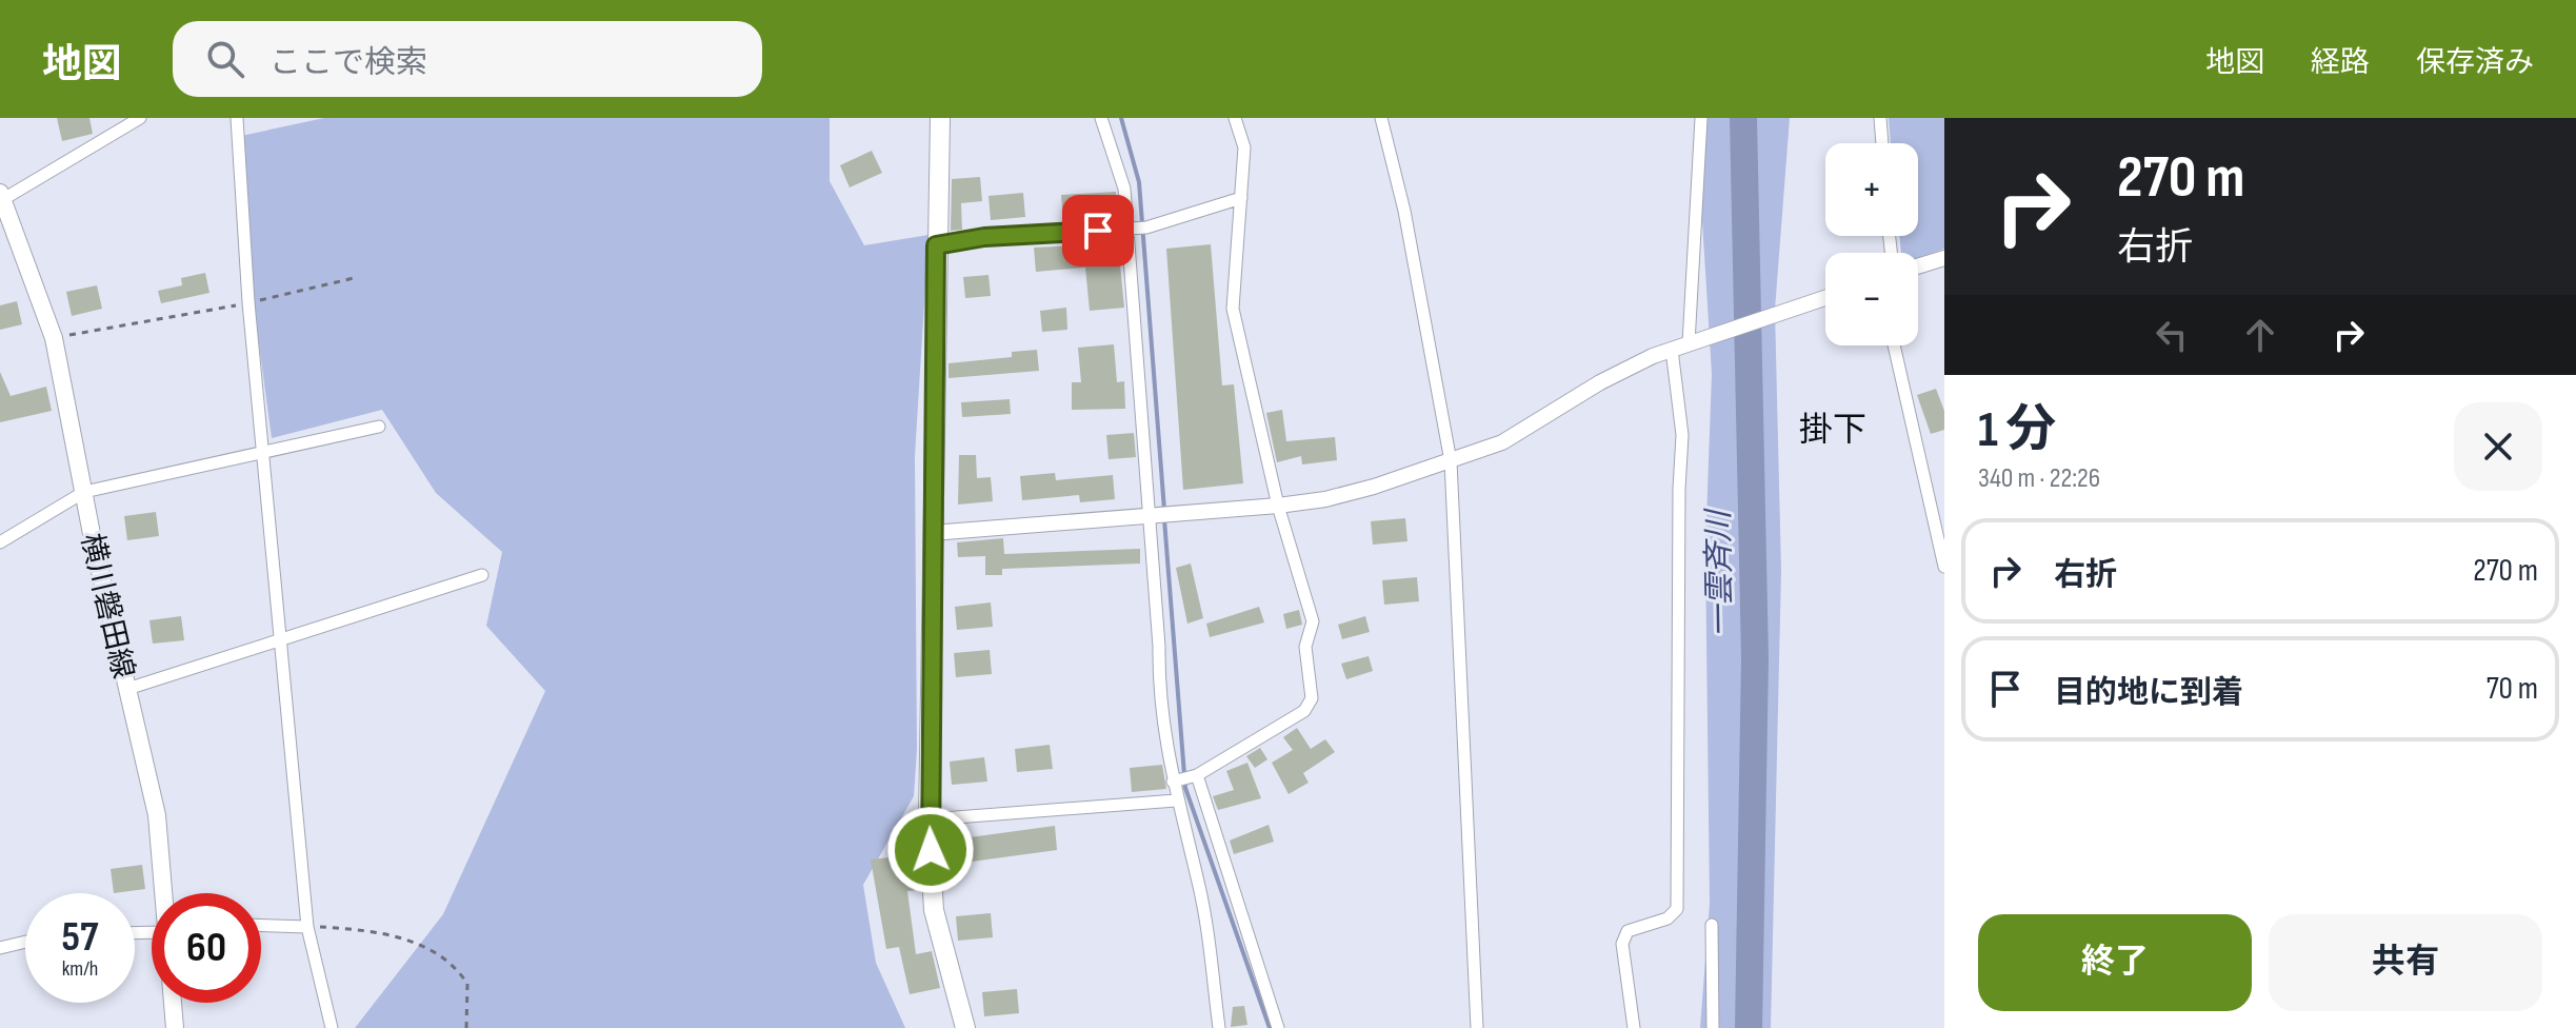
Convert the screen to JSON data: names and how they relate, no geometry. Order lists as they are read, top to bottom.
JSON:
{
  "streets": {
    "main road": ["横川磐田線"]
  },
  "districts": ["掛下"],
  "water": ["一雲斉川"],
  "page": {
    "header": "地図",
    "search": "ここで検索",
    "nav": ["地図", "経路", "保存済み"],
    "turn": ["270 m", "右折"],
    "map_buttons": ["+", "−"],
    "heading": ["1 分", "340 m · 22:26"],
    "list": [
      {
        "name": "右折",
        "value": "270 m"
      },
      {
        "name": "目的地に到着",
        "value": "70 m"
      }
    ],
    "speed": "57 km/h",
    "limit": "60",
    "buttons": ["終了", "共有"]
  }
}
